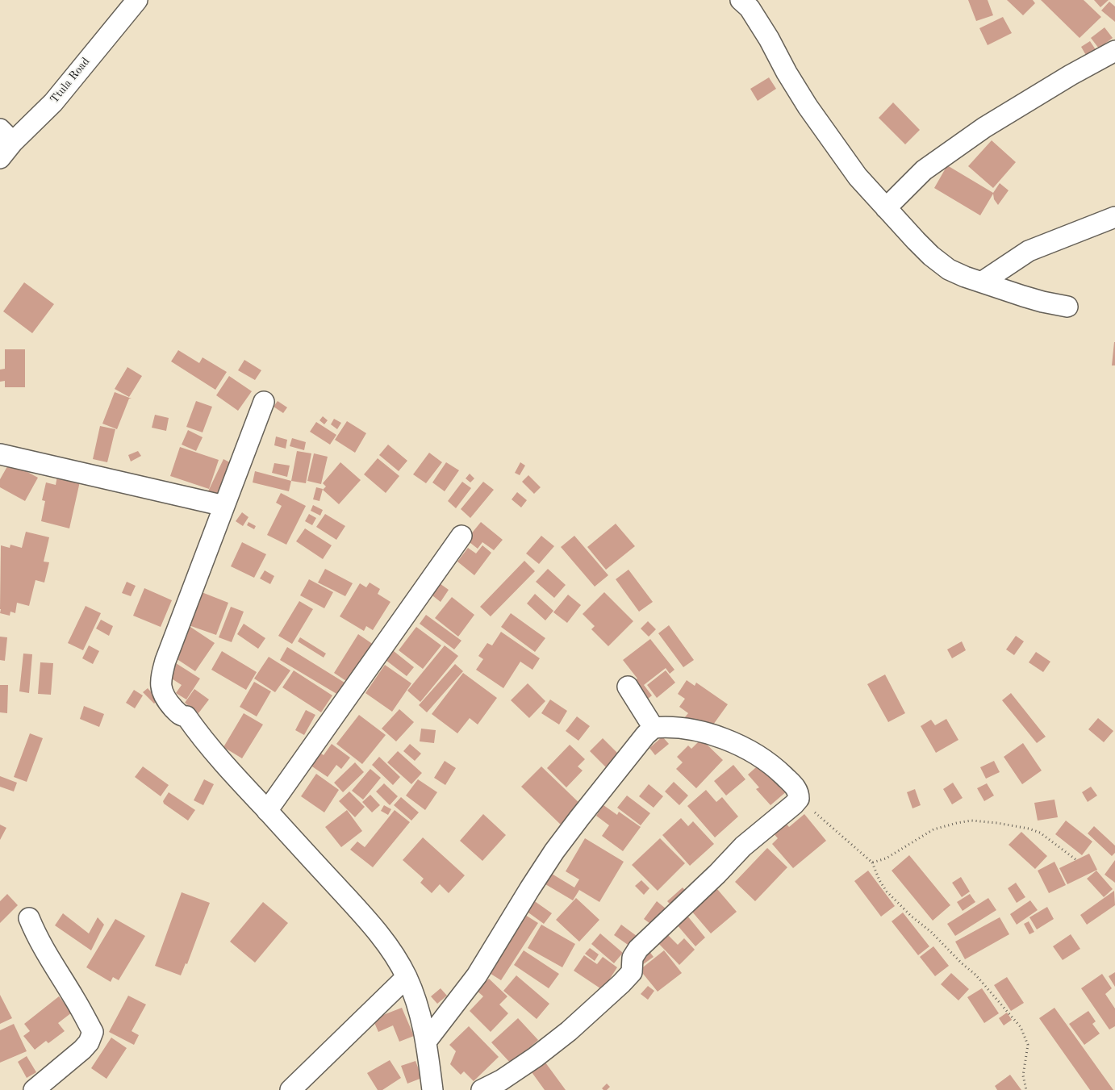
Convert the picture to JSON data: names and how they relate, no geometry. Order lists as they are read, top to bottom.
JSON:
{
  "streets": {
    "street": ["Ttula Road"]
  }
}
